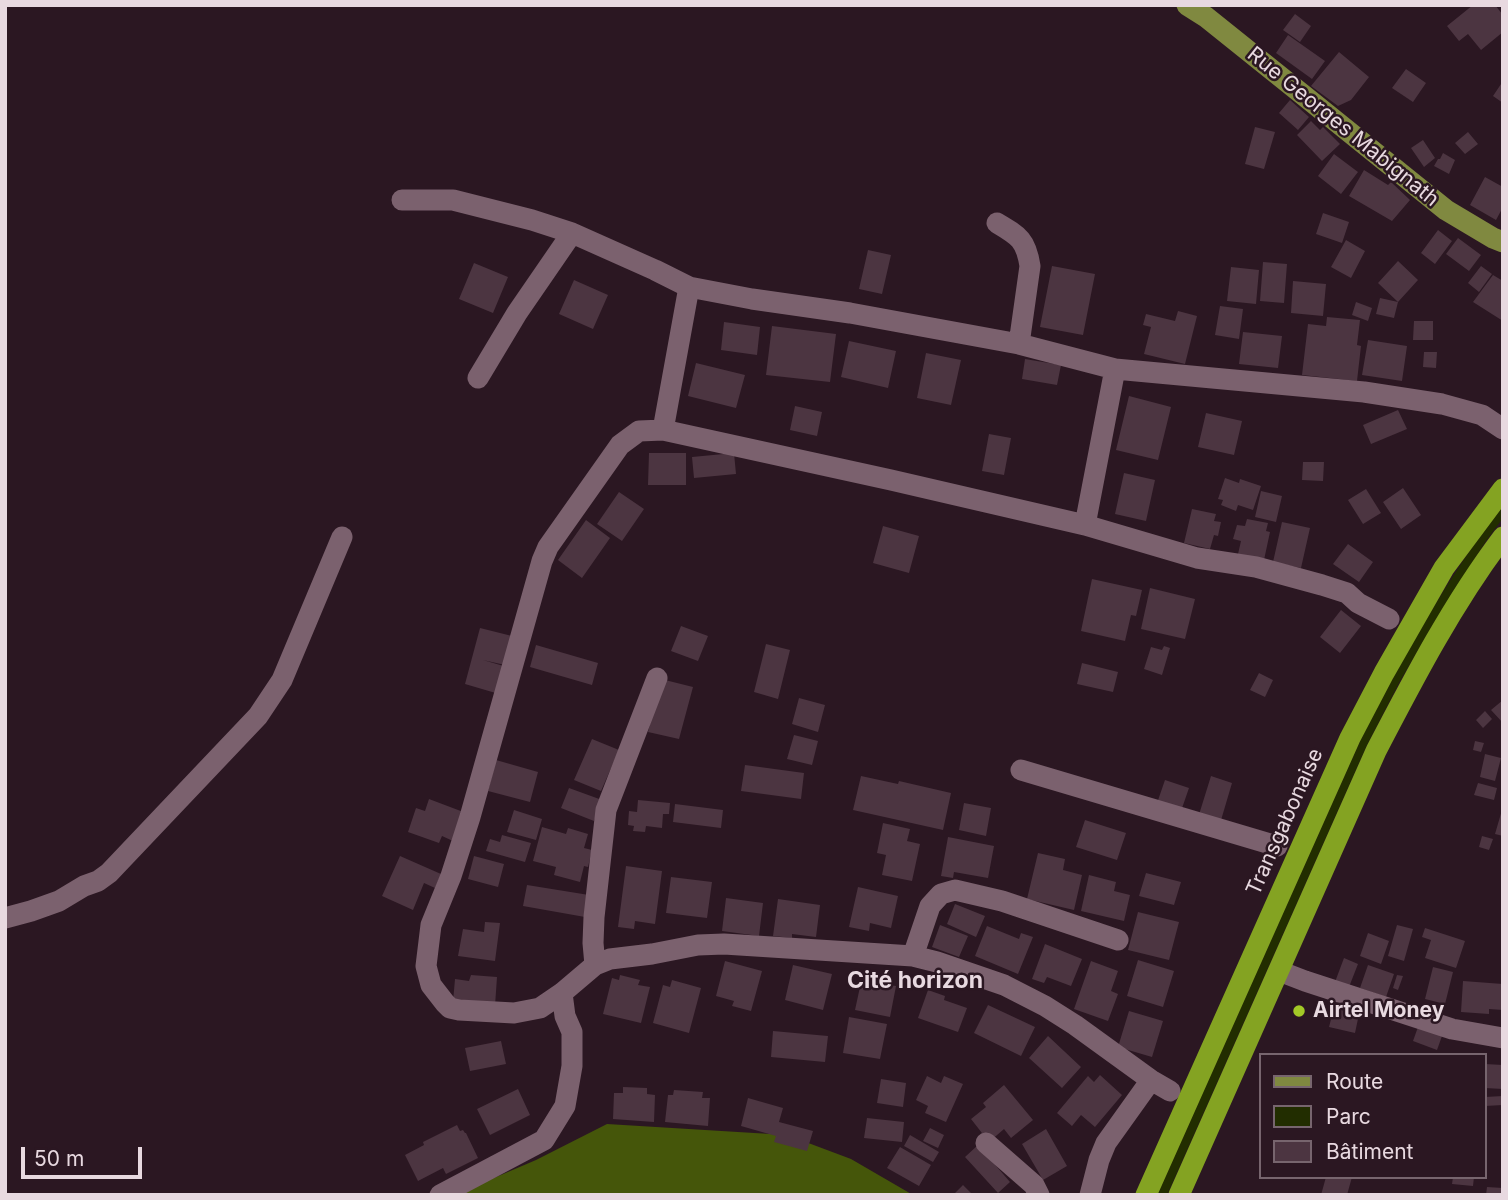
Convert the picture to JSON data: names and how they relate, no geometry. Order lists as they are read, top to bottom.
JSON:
{
  "streets": {
    "highway": ["Transgabonaise"],
    "main road": ["Rue Georges Mabignath"]
  },
  "districts": ["Cité horizon"],
  "places": ["Airtel Money"],
  "legend": ["Route", "Parc", "Bâtiment"],
  "scale_bar": "50 m"
}
